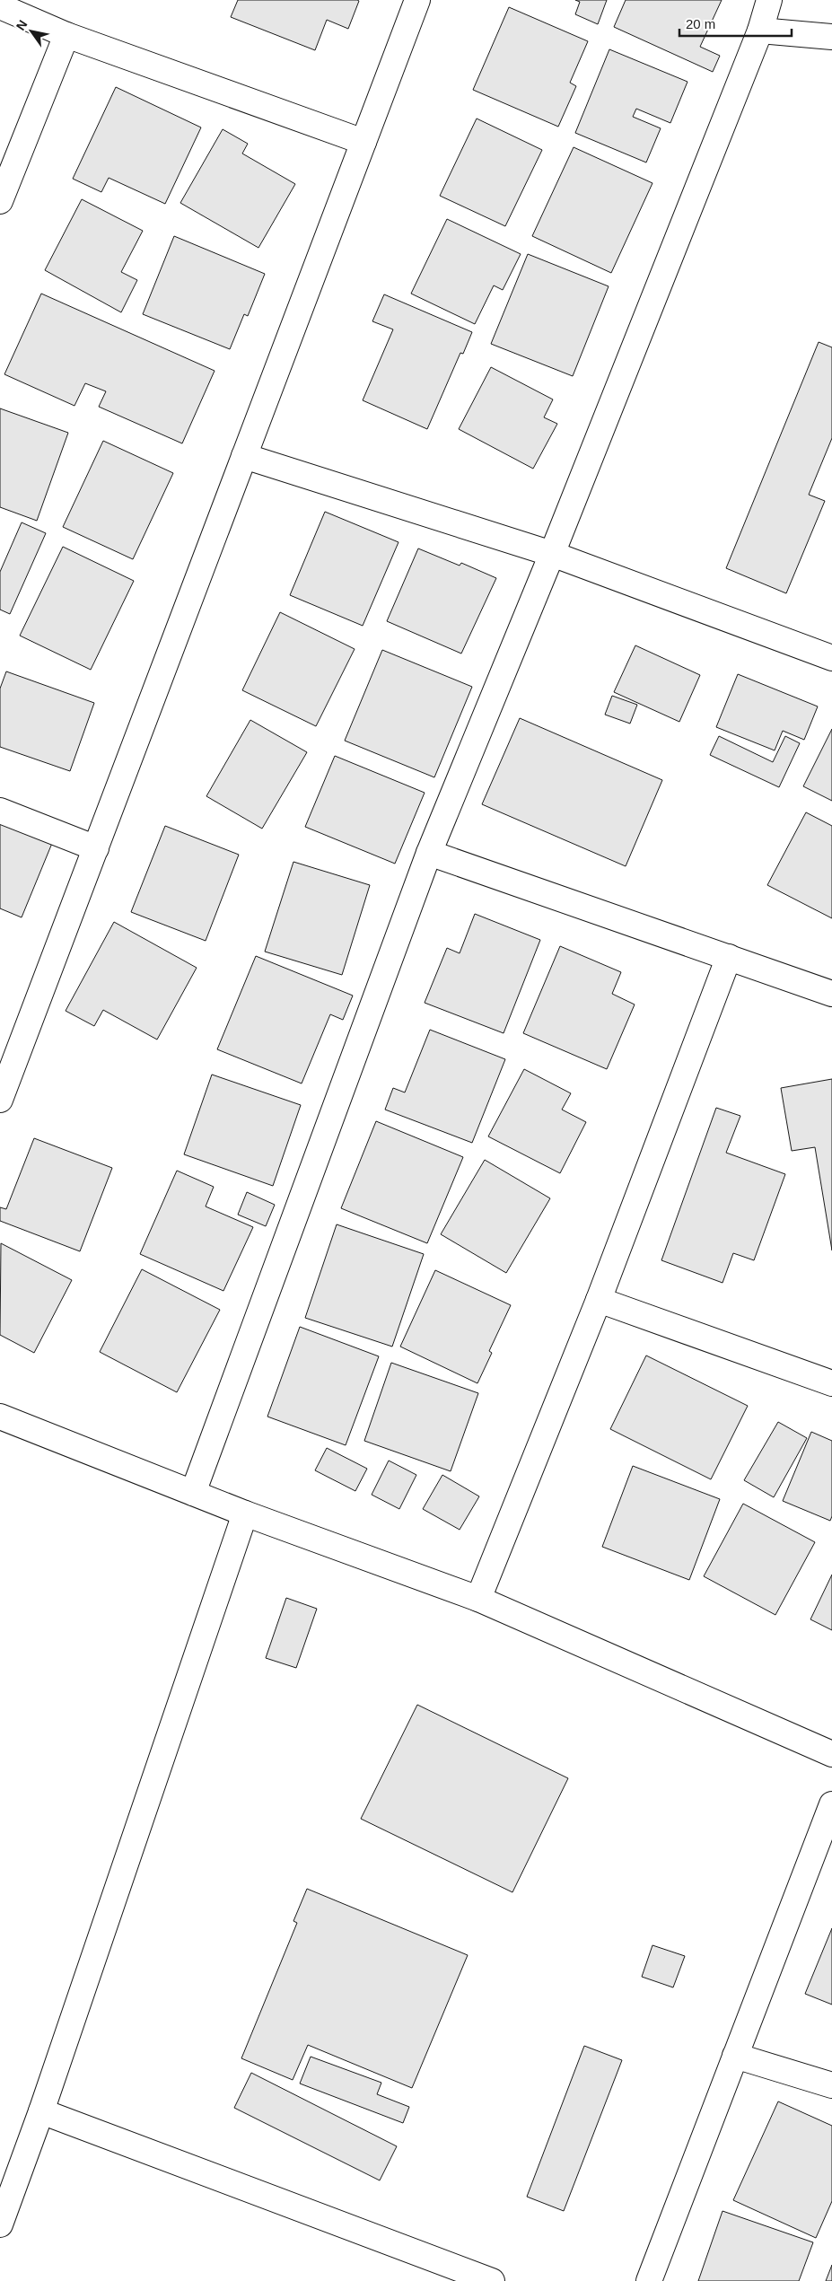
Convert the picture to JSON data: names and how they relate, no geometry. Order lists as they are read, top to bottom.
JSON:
{
  "scale_bar": "20 m",
  "north": "top left"
}
